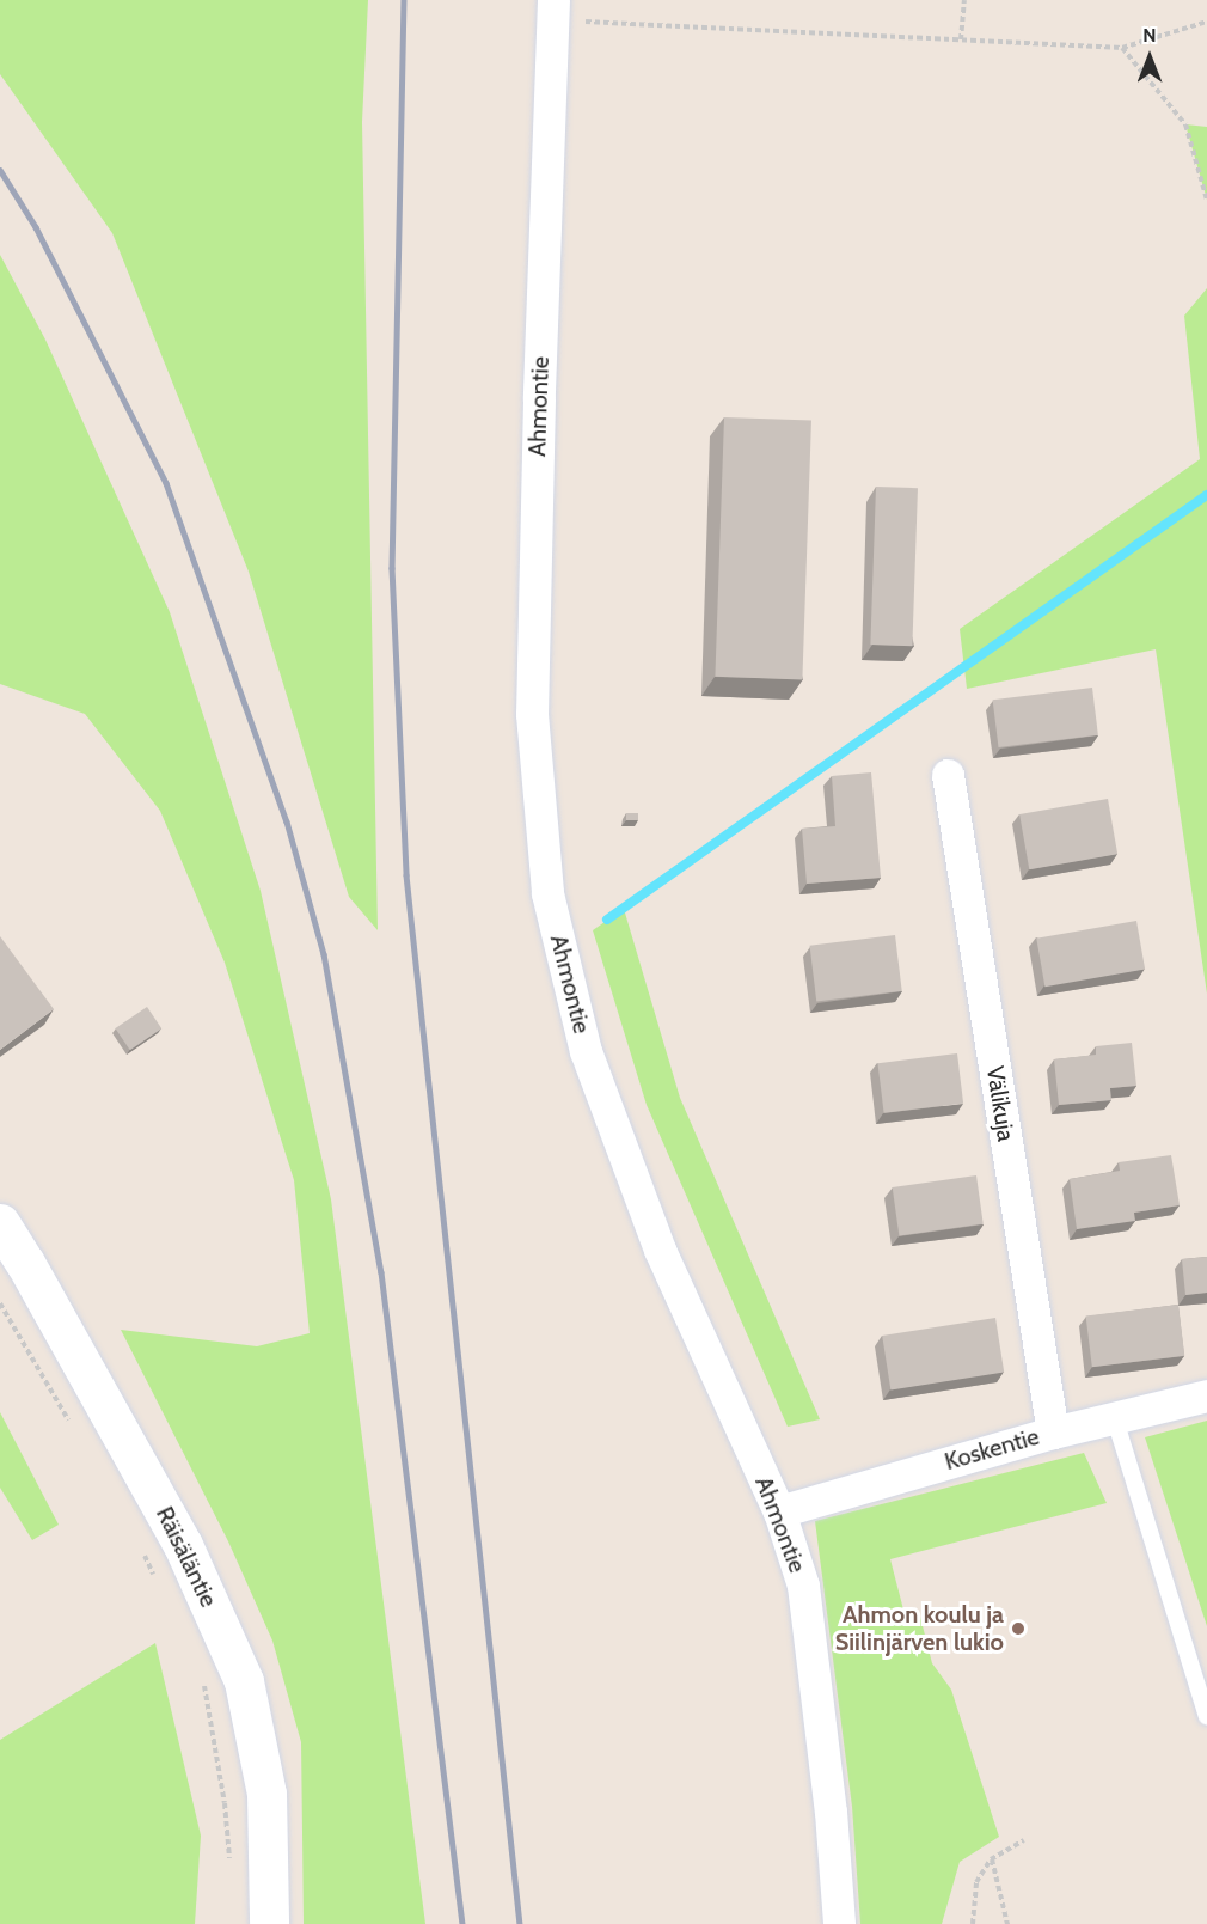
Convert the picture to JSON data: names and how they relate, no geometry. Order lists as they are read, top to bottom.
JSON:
{
  "streets": {
    "street": [
      "Ahmontie",
      "Välikuja",
      "Koskentie",
      "Räisäläntie"
    ]
  },
  "crossings": [
    ["Ahmontie", "Koskentie"],
    ["Välikuja", "Koskentie"]
  ],
  "places": ["Ahmon koulu ja Siilinjärven lukio"],
  "north": "top"
}
